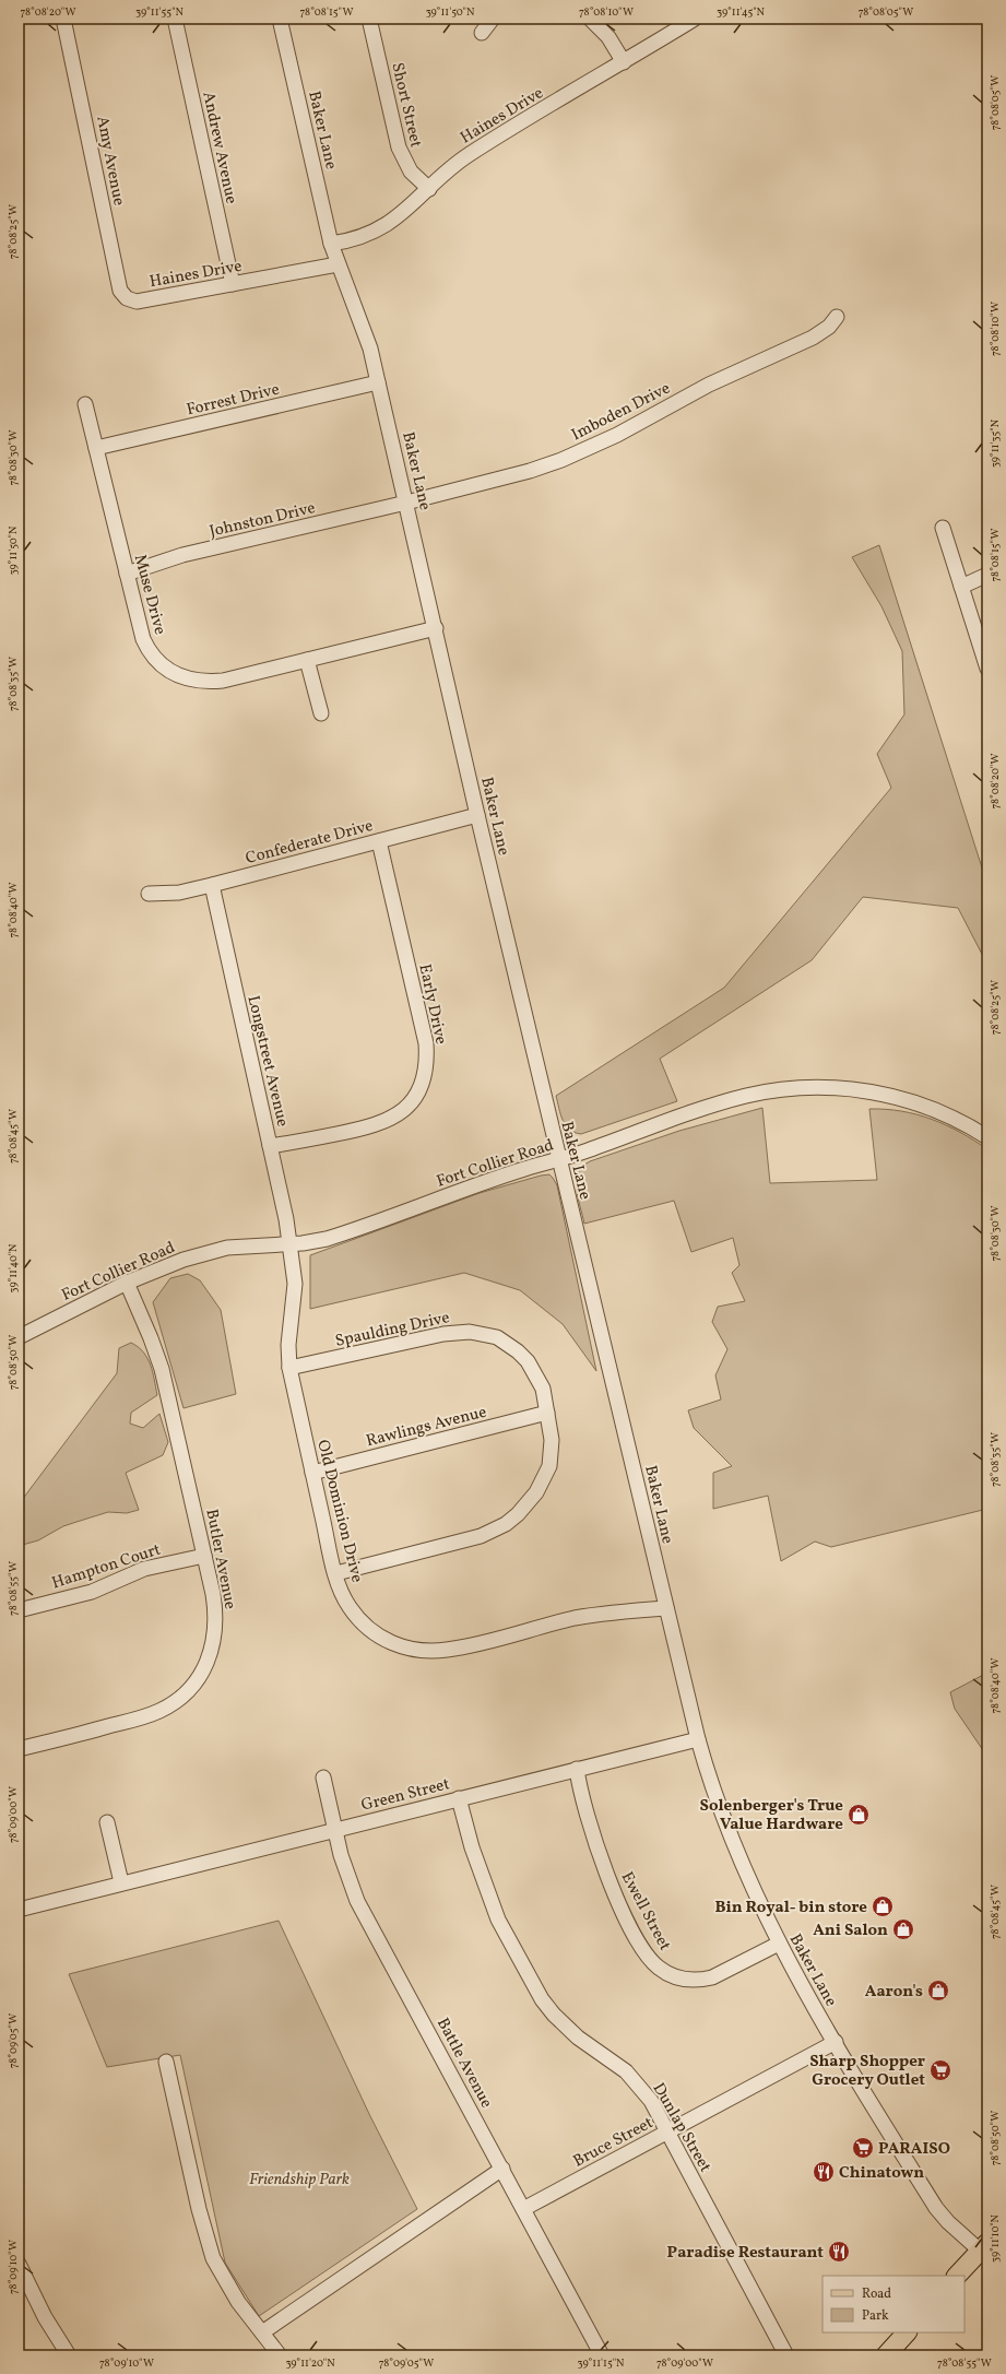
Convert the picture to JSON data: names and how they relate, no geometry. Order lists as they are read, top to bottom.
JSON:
{
  "streets": {
    "street": [
      "Short Street",
      "Haines Drive",
      "Baker Lane",
      "Andrew Avenue",
      "Amy Avenue",
      "Forrest Drive",
      "Imboden Drive",
      "Johnston Drive",
      "Muse Drive",
      "Confederate Drive",
      "Early Drive",
      "Longstreet Avenue",
      "Fort Collier Road",
      "Spaulding Drive",
      "Rawlings Avenue",
      "Old Dominion Drive",
      "Butler Avenue",
      "Hampton Court",
      "Green Street",
      "Ewell Street",
      "Battle Avenue",
      "Dunlap Street",
      "Bruce Street"
    ]
  },
  "crossings": [
    ["Short Street", "Haines Drive"],
    ["Haines Drive", "Baker Lane"],
    ["Haines Drive", "Andrew Avenue"],
    ["Haines Drive", "Amy Avenue"],
    ["Baker Lane", "Forrest Drive"],
    ["Baker Lane", "Imboden Drive"],
    ["Baker Lane", "Johnston Drive"],
    ["Baker Lane", "Muse Drive"],
    ["Baker Lane", "Confederate Drive"],
    ["Baker Lane", "Fort Collier Road"],
    ["Baker Lane", "Old Dominion Drive"],
    ["Baker Lane", "Green Street"],
    ["Baker Lane", "Ewell Street"],
    ["Baker Lane", "Bruce Street"],
    ["Forrest Drive", "Muse Drive"],
    ["Imboden Drive", "Johnston Drive"],
    ["Johnston Drive", "Muse Drive"],
    ["Confederate Drive", "Early Drive"],
    ["Confederate Drive", "Longstreet Avenue"],
    ["Early Drive", "Longstreet Avenue"],
    ["Longstreet Avenue", "Fort Collier Road"],
    ["Longstreet Avenue", "Old Dominion Drive"],
    ["Fort Collier Road", "Old Dominion Drive"],
    ["Fort Collier Road", "Butler Avenue"],
    ["Spaulding Drive", "Rawlings Avenue"],
    ["Spaulding Drive", "Old Dominion Drive"],
    ["Rawlings Avenue", "Old Dominion Drive"],
    ["Butler Avenue", "Hampton Court"],
    ["Green Street", "Ewell Street"],
    ["Green Street", "Battle Avenue"],
    ["Green Street", "Dunlap Street"],
    ["Battle Avenue", "Bruce Street"],
    ["Dunlap Street", "Bruce Street"]
  ],
  "parks": ["Friendship Park"],
  "places": {
    "shop": [
      "Solenberger's True Value Hardware",
      "Bin Royal- bin store",
      "Ani Salon",
      "Aaron's"
    ],
    "supermarket": ["Sharp Shopper Grocery Outlet", "PARAISO"],
    "restaurant": ["Chinatown", "Paradise Restaurant"]
  },
  "legend": ["Road", "Park"],
  "coordinates": [
    "78°08'20\"W",
    "39°11'55\"N",
    "78°08'15\"W",
    "39°11'50\"N",
    "78°08'10\"W",
    "39°11'45\"N",
    "78°08'05\"W",
    "78°08'25\"W",
    "39°11'35\"N",
    "78°08'30\"W",
    "78°08'35\"W",
    "78°08'40\"W",
    "78°08'45\"W",
    "39°11'40\"N",
    "78°08'50\"W",
    "78°08'55\"W",
    "78°09'00\"W",
    "78°09'05\"W",
    "39°11'10\"N",
    "78°09'10\"W",
    "39°11'20\"N",
    "39°11'15\"N"
  ]
}
